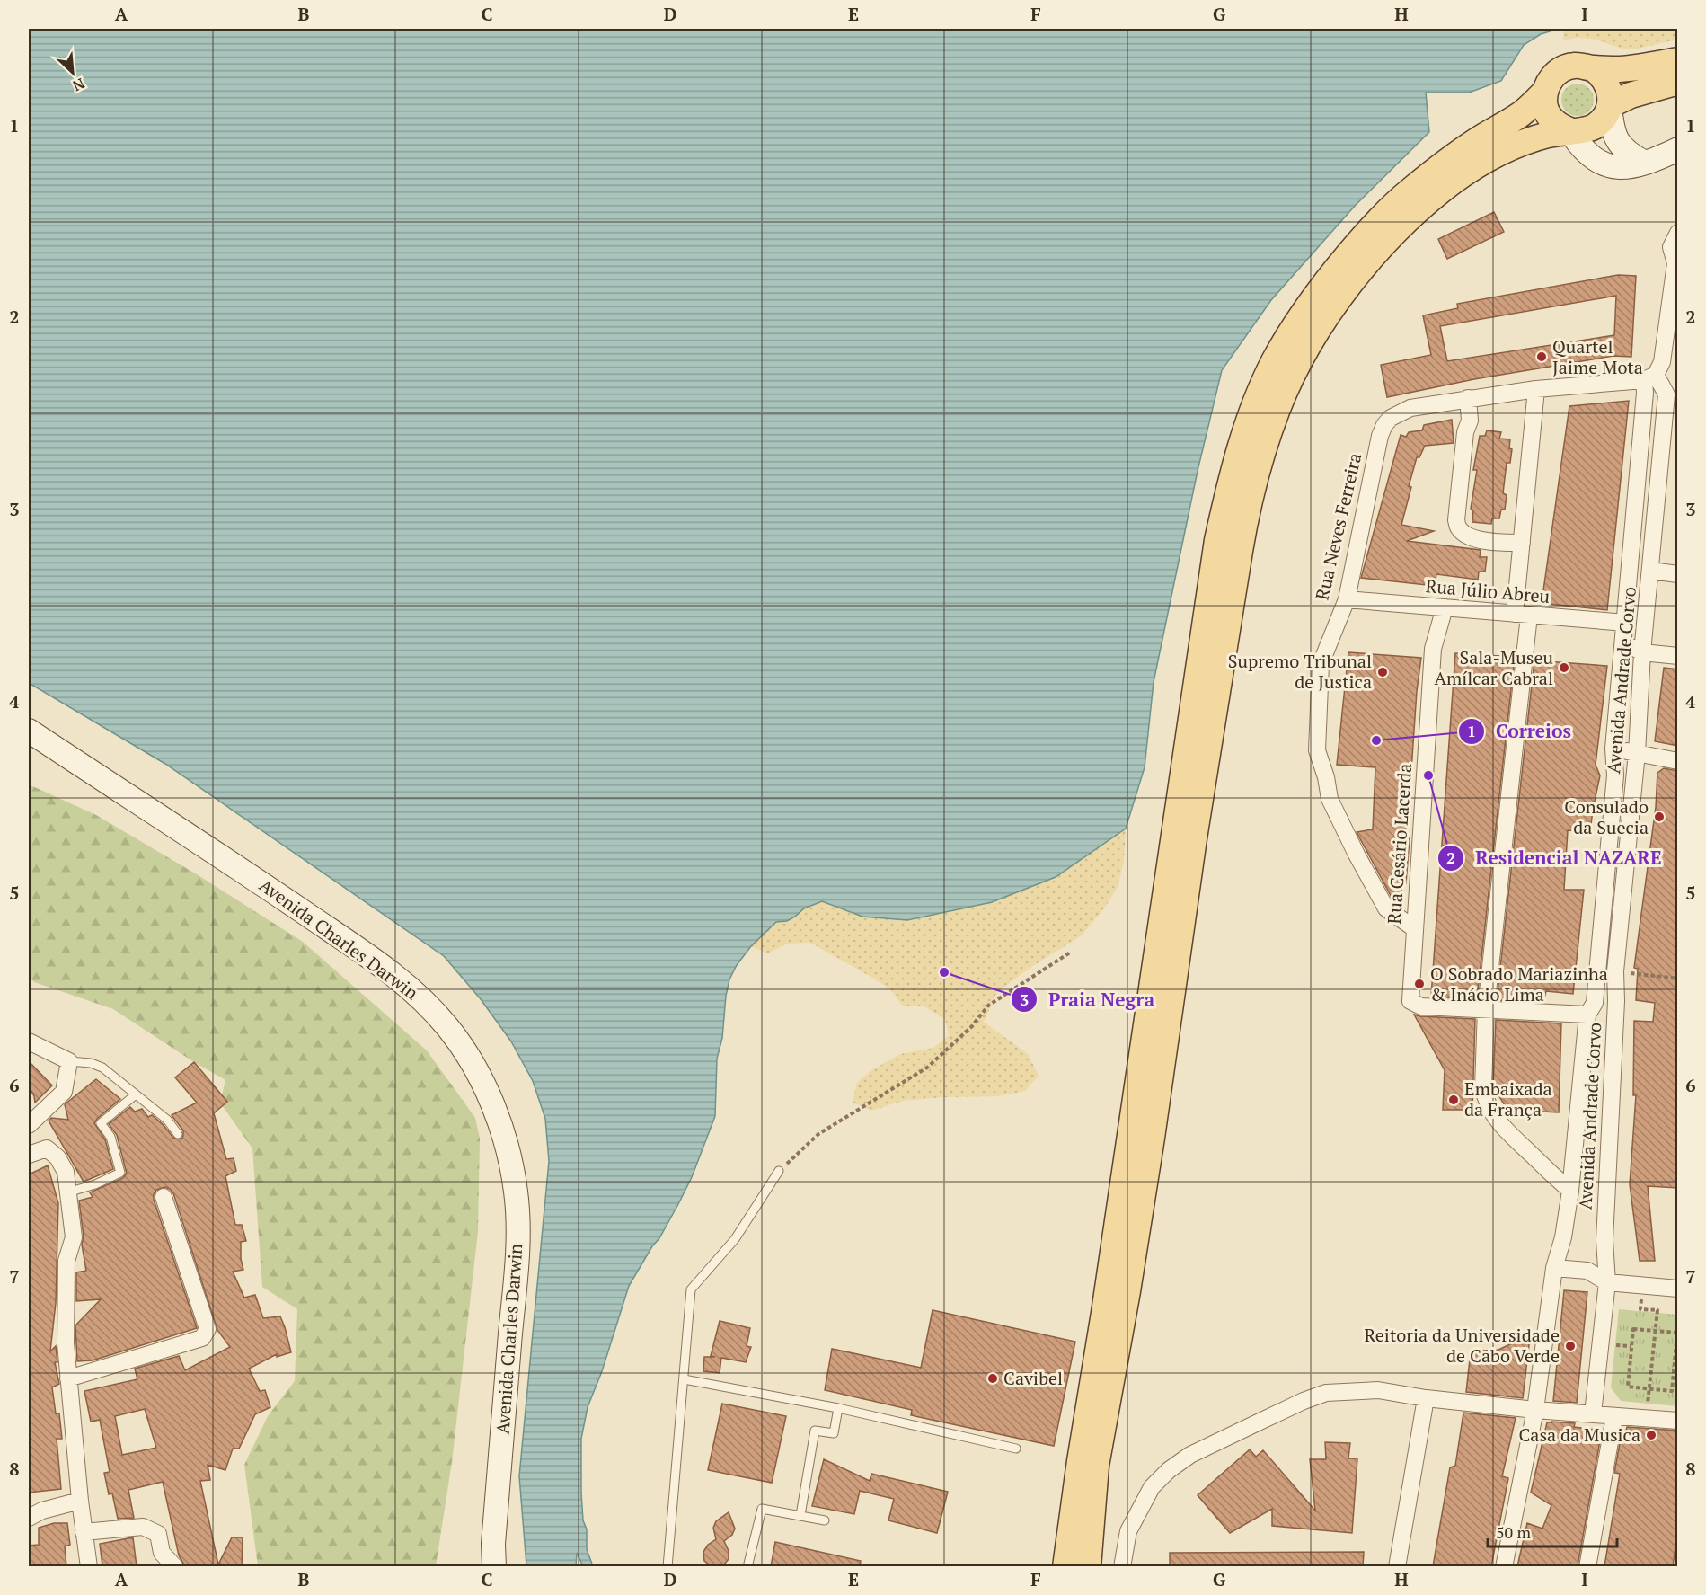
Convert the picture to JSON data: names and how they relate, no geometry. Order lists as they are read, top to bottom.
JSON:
{
  "streets": {
    "main road": ["Avenida Charles Darwin"],
    "street": [
      "Rua Neves Ferreira",
      "Rua Júlio Abreu",
      "Avenida Andrade Corvo",
      "Rua Cesário Lacerda"
    ]
  },
  "crossings": [
    ["Rua Neves Ferreira", "Rua Júlio Abreu"],
    ["Rua Neves Ferreira", "Rua Cesário Lacerda"],
    ["Rua Júlio Abreu", "Avenida Andrade Corvo"],
    ["Rua Júlio Abreu", "Rua Cesário Lacerda"]
  ],
  "places": [
    "Quartel Jaime Mota",
    "Sala-Museu Amílcar Cabral",
    "Supremo Tribunal de Justica",
    "Correios",
    "Residencial NAZARE",
    "Consulado da Suecia",
    "Praia Negra",
    "O Sobrado Mariazinha & Inácio Lima",
    "Embaixada da França",
    "Reitoria da Universidade de Cabo Verde",
    "Cavibel",
    "Casa da Musica"
  ],
  "scale_bar": "50 m",
  "north": "bottom right",
  "grid": {
    "columns": [
      "A",
      "B",
      "C",
      "D",
      "E",
      "F",
      "G",
      "H",
      "I"
    ],
    "rows": [
      "1",
      "2",
      "3",
      "4",
      "5",
      "6",
      "7",
      "8"
    ]
  }
}
